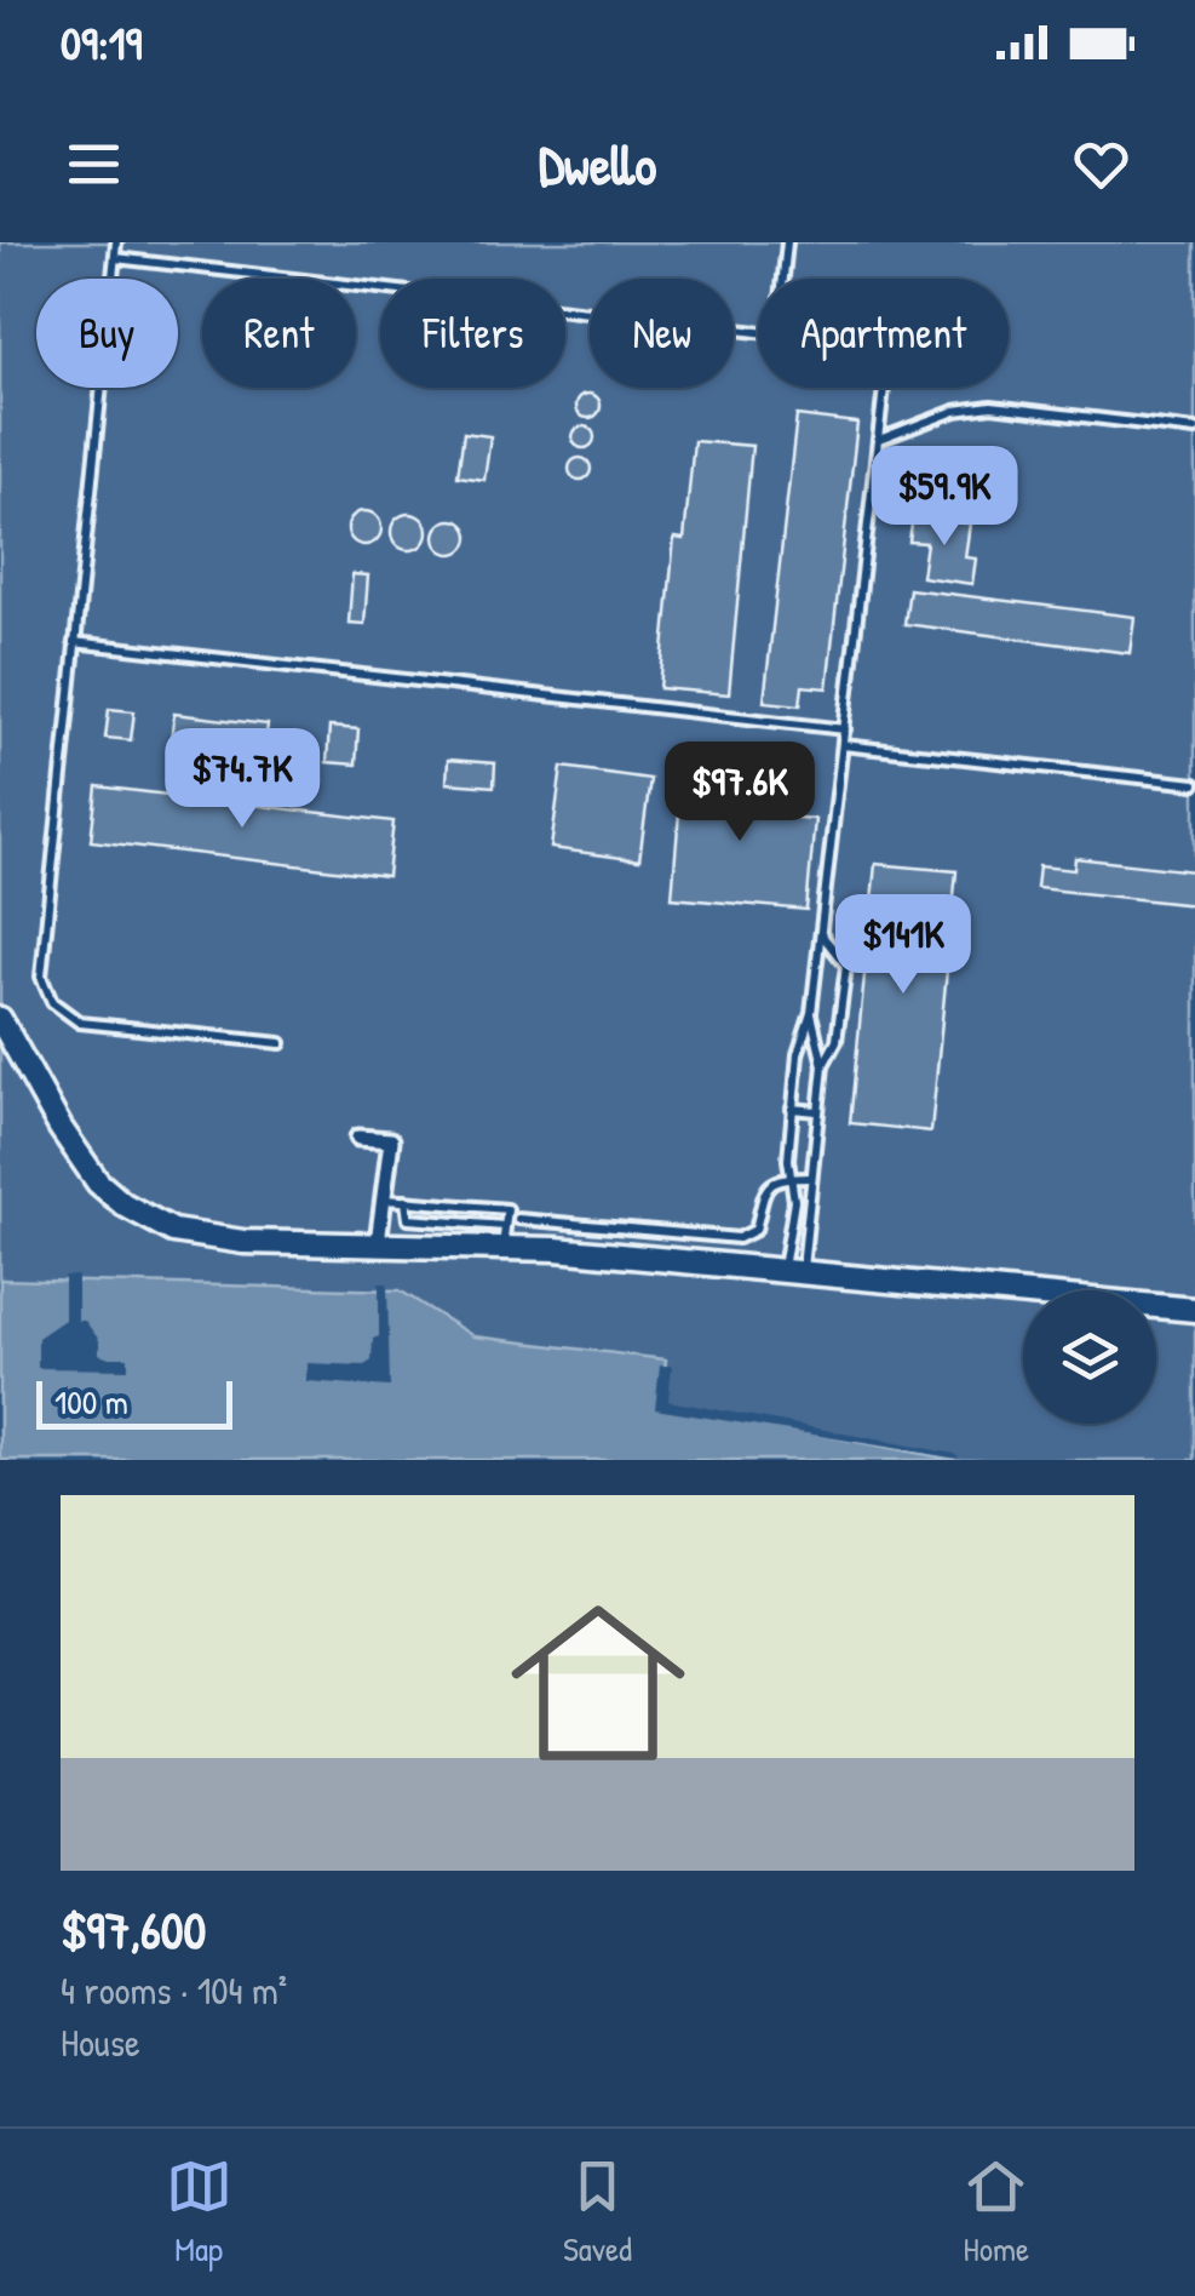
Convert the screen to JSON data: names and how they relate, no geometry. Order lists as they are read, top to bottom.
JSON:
{
  "scale_bar": "100 m",
  "page": {
    "status": "09:19",
    "header": "Dwello",
    "chip": [
      "Buy",
      "Rent",
      "Filters",
      "New",
      "Apartment"
    ],
    "price": [
      "$59.9K",
      "$74.7K",
      "$97.6K",
      "$141K"
    ],
    "scale": "100 m",
    "list": [
      {
        "name": "$97,600",
        "note": "4 rooms · 104 m² · House"
      }
    ],
    "tabs": ["Map", "Saved", "Home"]
  }
}
